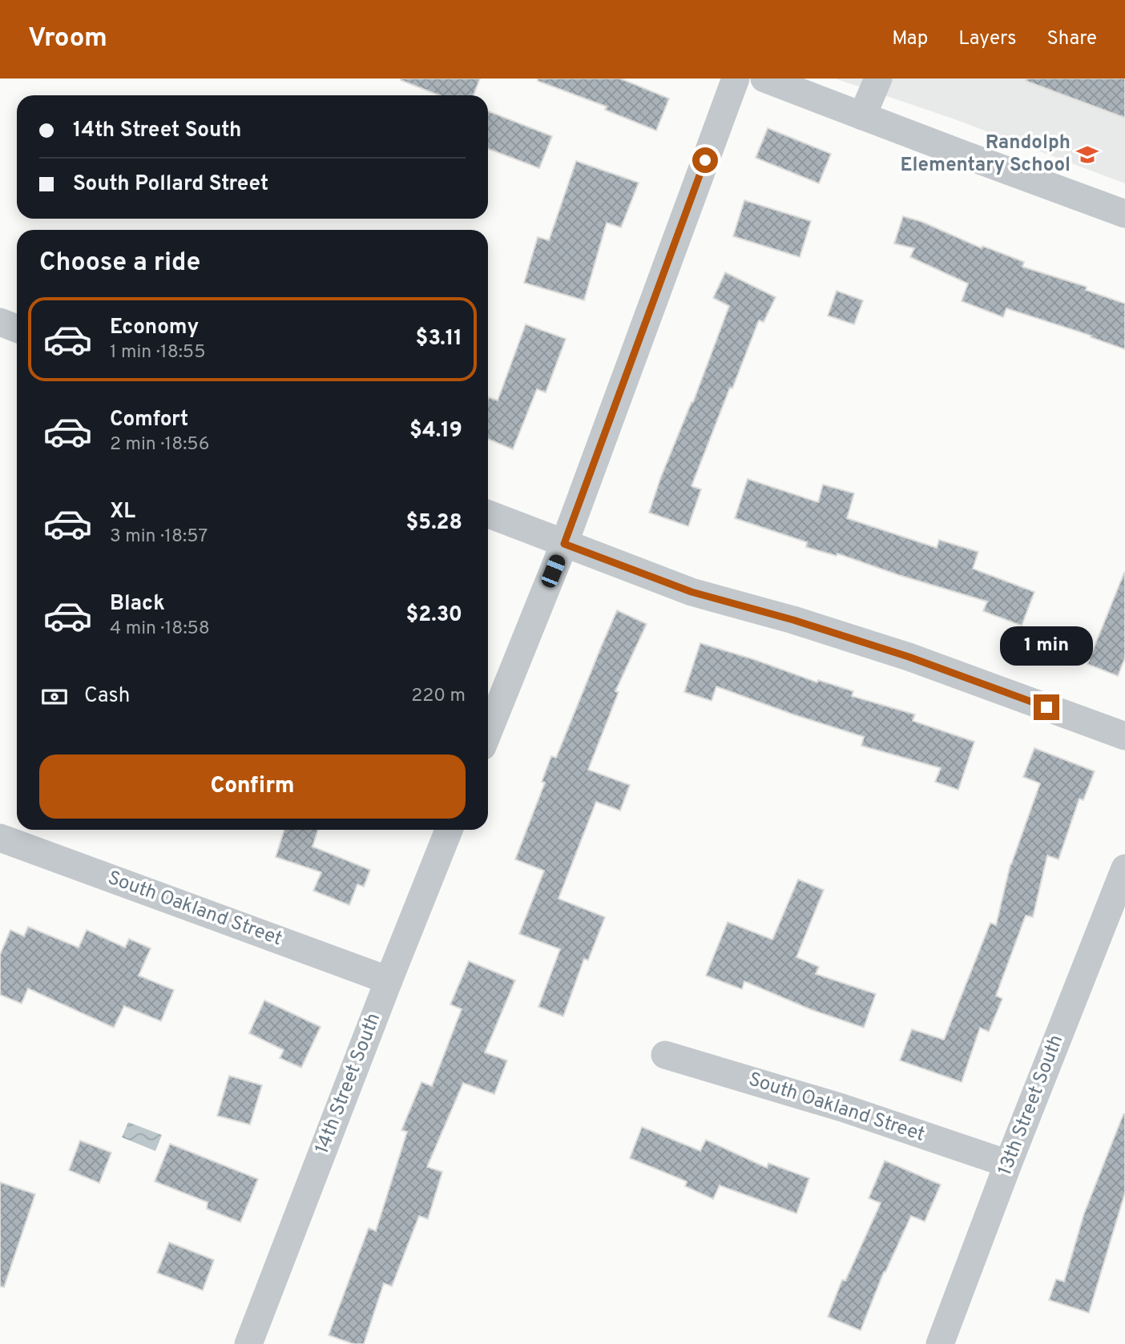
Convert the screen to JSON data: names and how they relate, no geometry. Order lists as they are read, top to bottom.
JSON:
{
  "streets": {
    "street": ["South Oakland Street", "14th Street South", "13th Street South"]
  },
  "crossings": [
    ["South Oakland Street", "14th Street South"],
    ["South Oakland Street", "13th Street South"]
  ],
  "places": {
    "school or university": ["Randolph Elementary School"]
  },
  "page": {
    "header": "Vroom",
    "nav": ["Map", "Layers", "Share"],
    "banner": ["14th Street South", "South Pollard Street"],
    "heading": "Choose a ride",
    "list": [
      {
        "name": "Economy",
        "note": "1 min · 18:55",
        "value": "$3.11"
      },
      {
        "name": "Comfort",
        "note": "2 min · 18:56",
        "value": "$4.19"
      },
      {
        "name": "XL",
        "note": "3 min · 18:57",
        "value": "$5.28"
      },
      {
        "name": "Black",
        "note": "4 min · 18:58",
        "value": "$2.30"
      }
    ],
    "bubble": "1 min",
    "pay": ["Cash", "220 m"],
    "buttons": "Confirm"
  }
}
